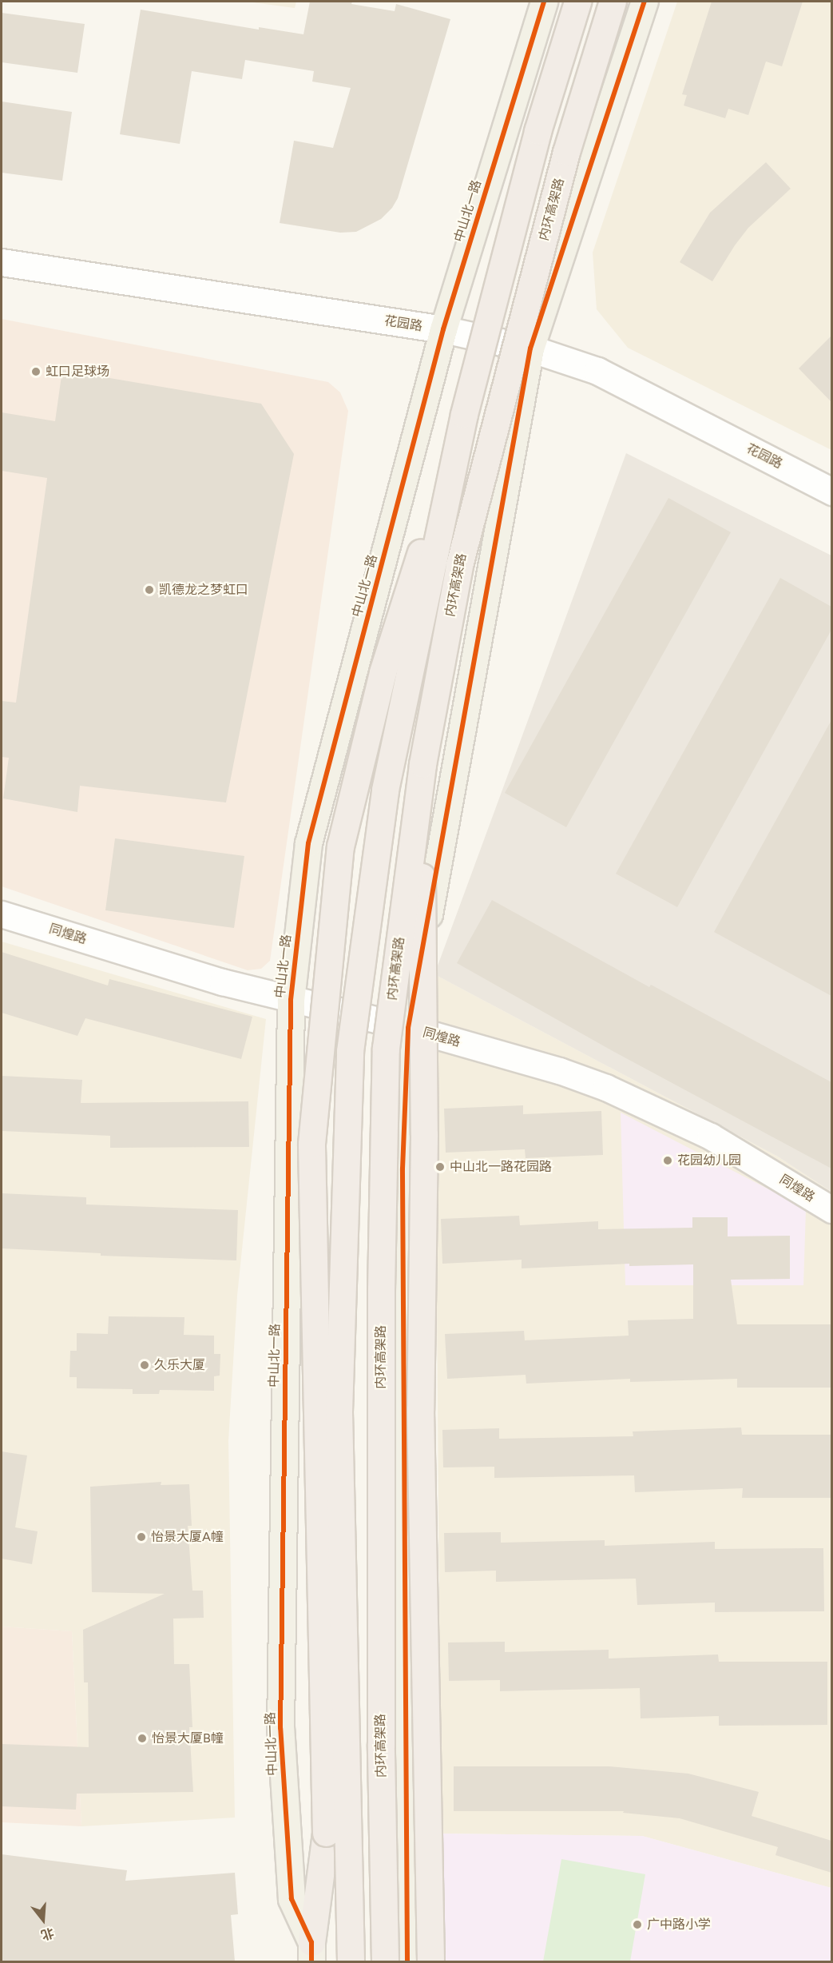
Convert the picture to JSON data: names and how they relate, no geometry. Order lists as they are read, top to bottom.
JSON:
{
  "streets": {
    "highway": ["内环高架路"],
    "main road": ["中山北一路", "花园路"],
    "street": ["同煌路"]
  },
  "crossings": [
    ["中山北一路", "花园路"],
    ["中山北一路", "同煌路"]
  ],
  "places": [
    "虹口足球场",
    "凯德龙之梦虹口",
    "花园幼儿园",
    "中山北一路花园路",
    "久乐大厦",
    "怡景大厦A幢",
    "怡景大厦B幢",
    "广中路小学"
  ],
  "north": "bottom"
}
